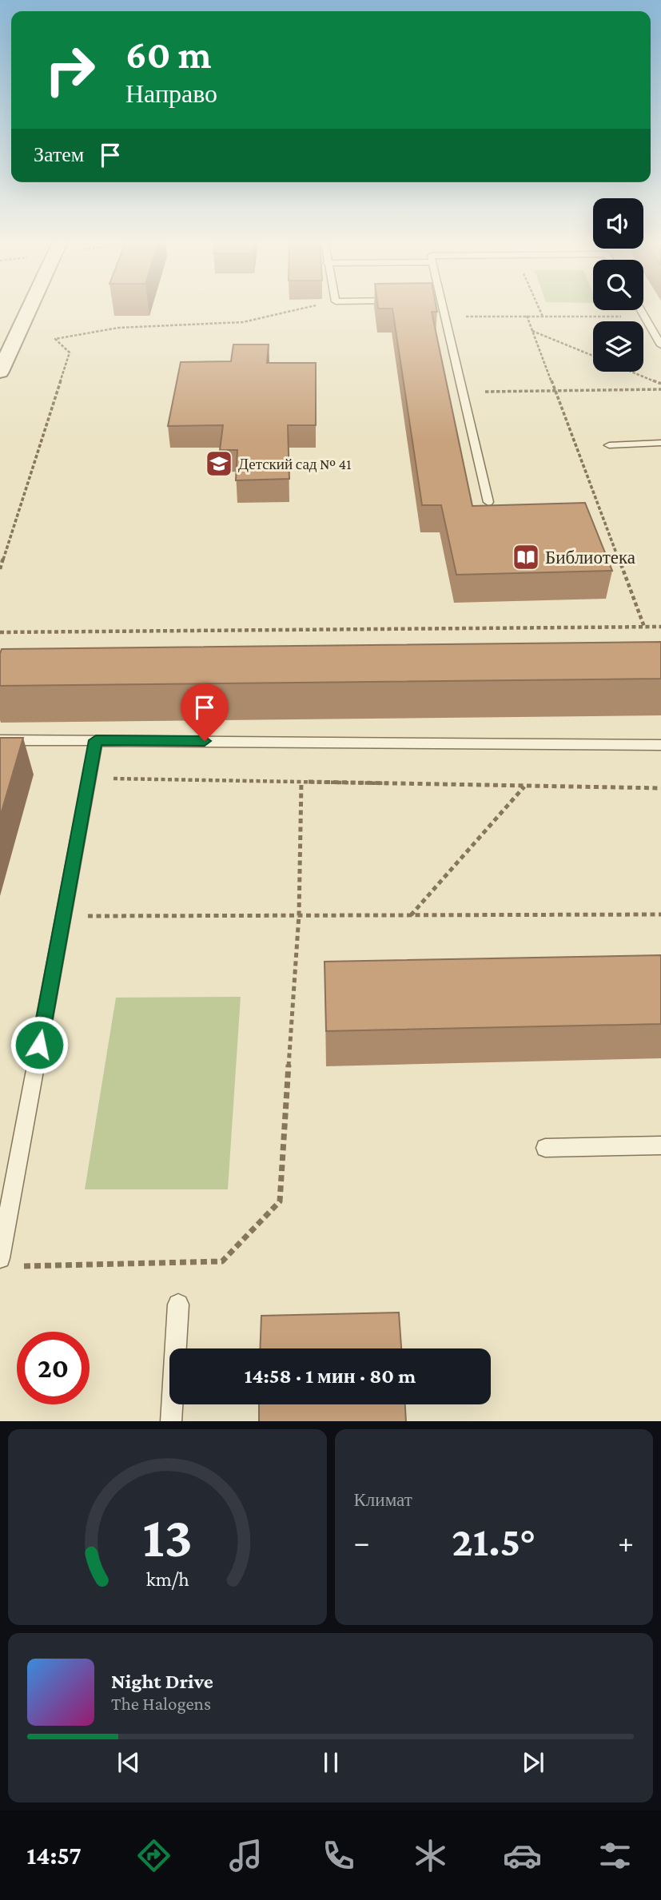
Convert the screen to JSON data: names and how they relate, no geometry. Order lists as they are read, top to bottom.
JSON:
{
  "places": {
    "school or university": ["Детский сад № 41"],
    "library": ["Библиотека"]
  },
  "page": {
    "turn": ["60 m", "Направо"],
    "then": "Затем",
    "limit": "20",
    "trip": "14:58 · 1 мин · 80 m",
    "tile": "Климат",
    "heat": ["−", "21.5°", "+"],
    "song": ["Night Drive", "The Halogens"],
    "tabs": "14:57",
    "gauge": ["13", "km/h"]
  }
}
